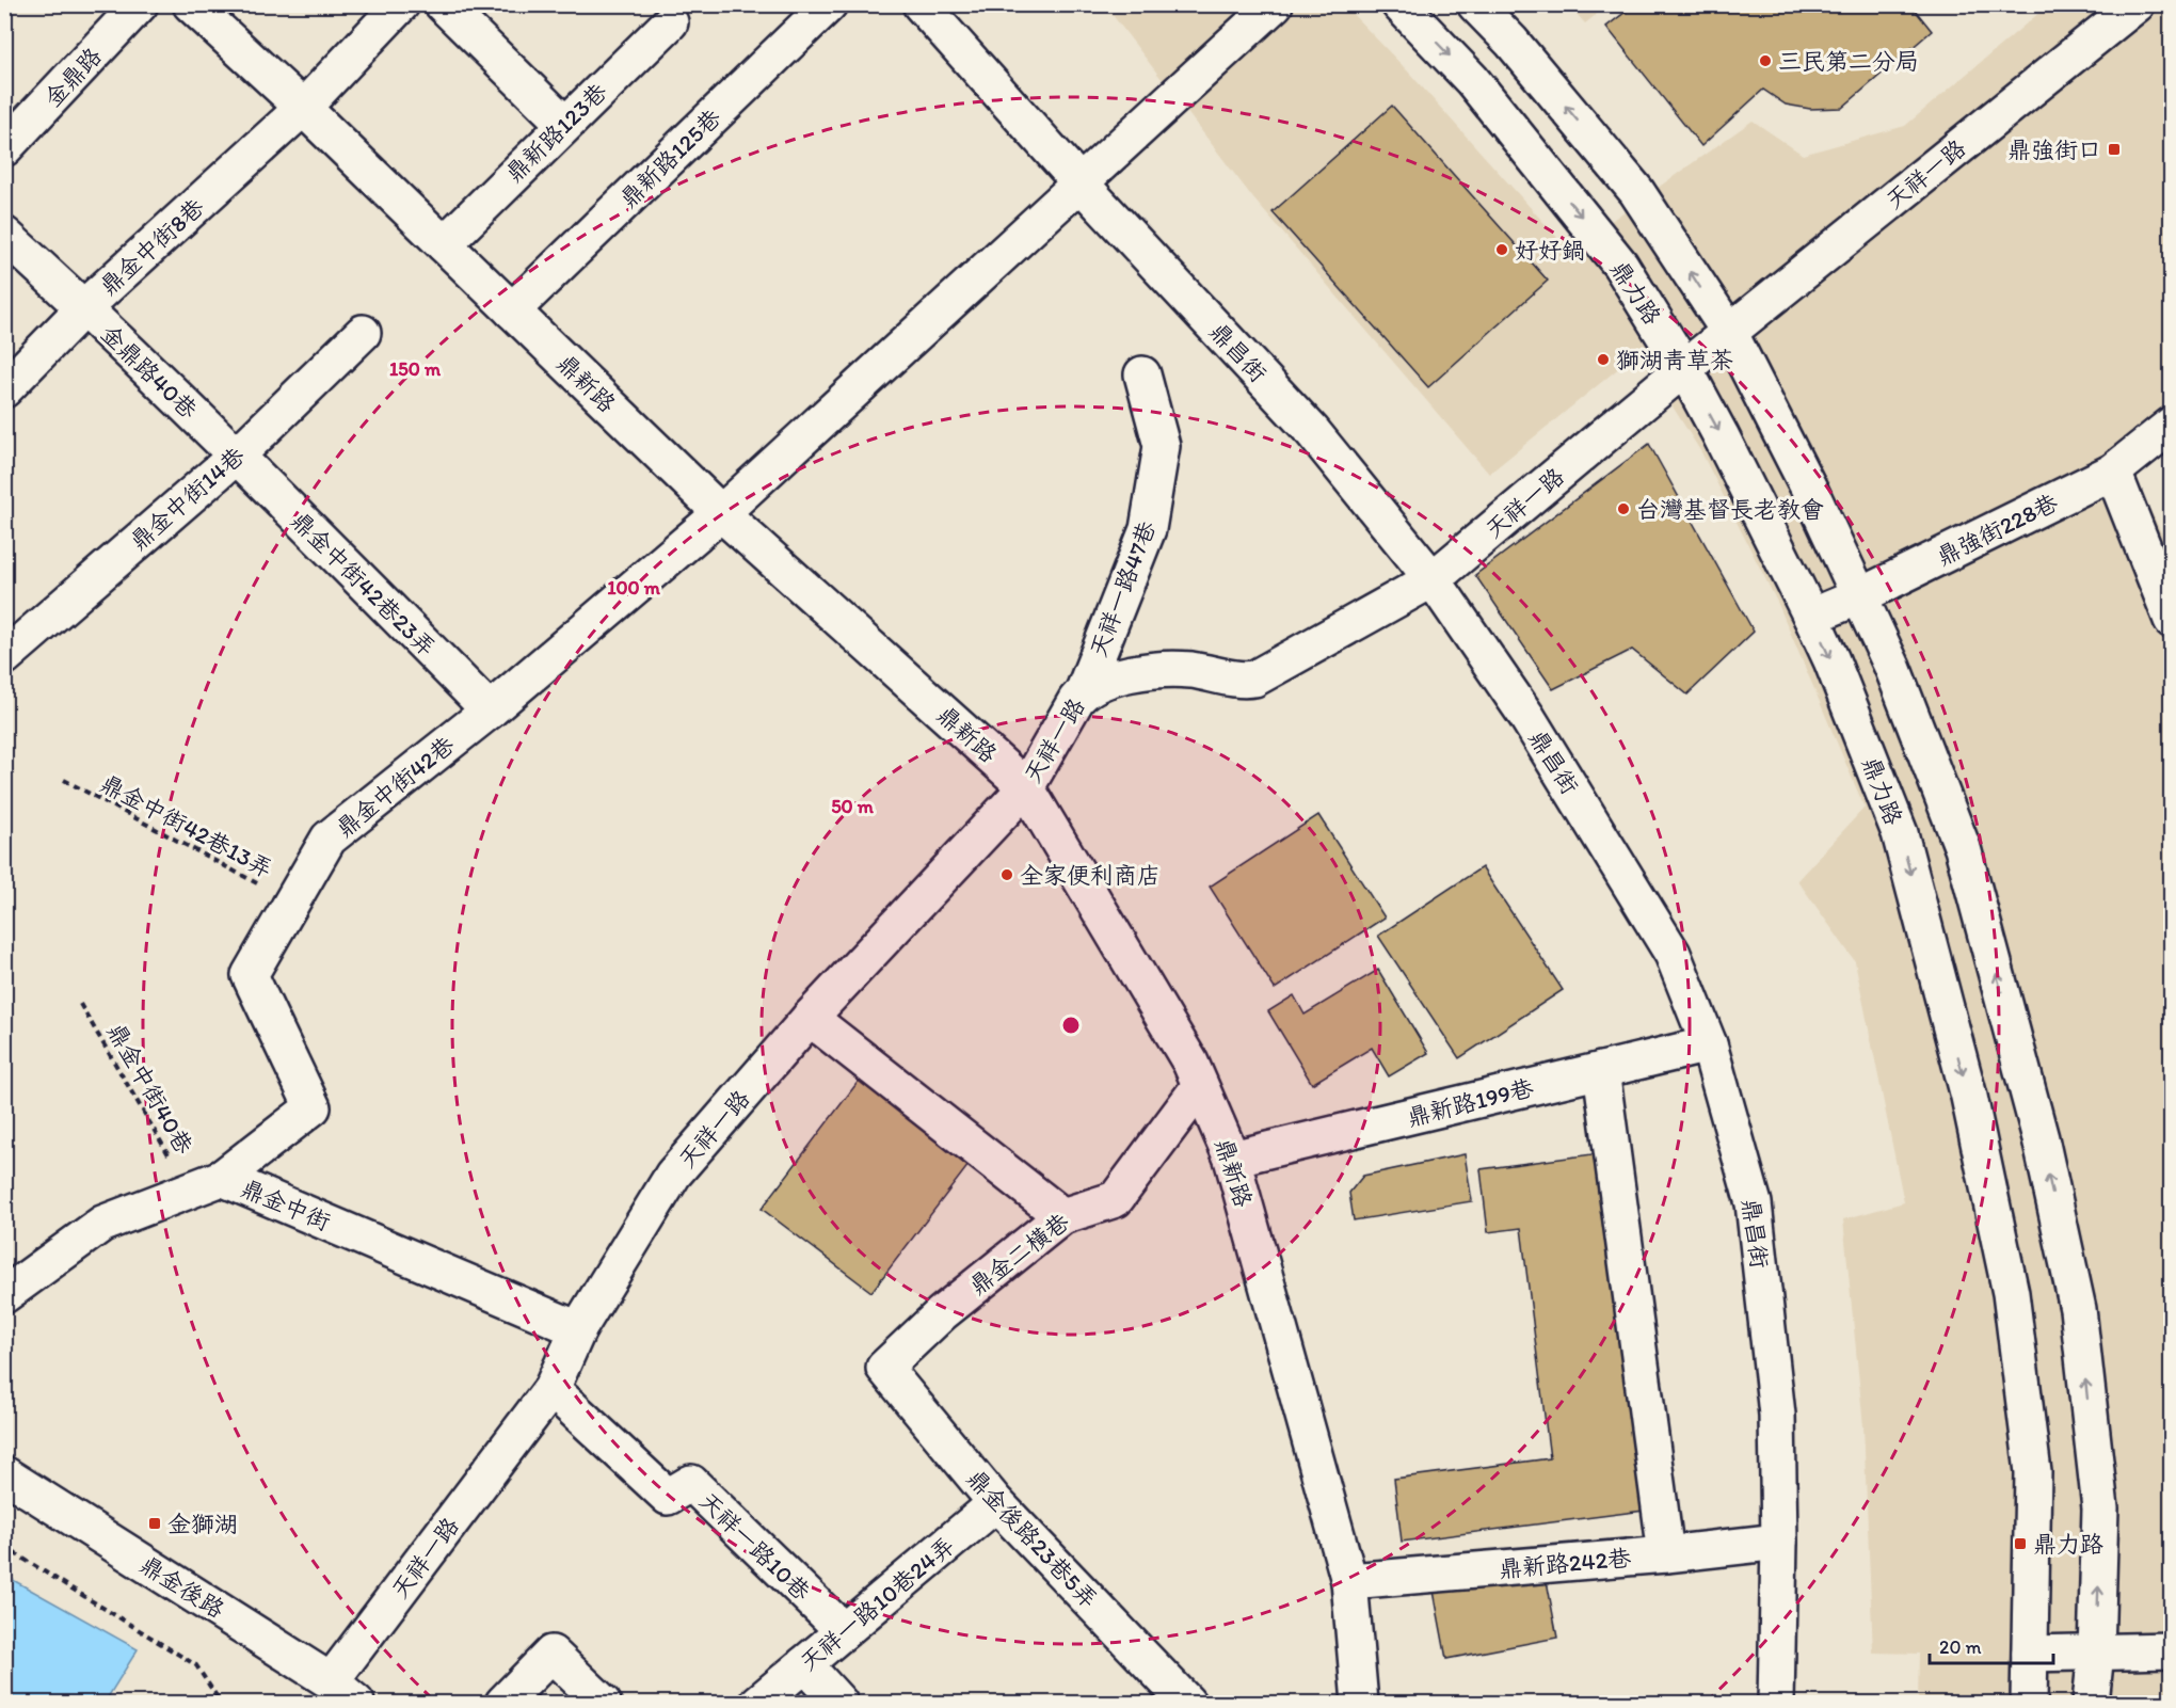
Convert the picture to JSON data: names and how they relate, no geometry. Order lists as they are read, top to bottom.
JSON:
{
  "streets": {
    "street": [
      "金鼎路",
      "鼎新路123巷",
      "鼎新路125巷",
      "天祥一路",
      "鼎金中街8巷",
      "鼎力路",
      "鼎昌街",
      "金鼎路40巷",
      "鼎新路",
      "鼎金中街14巷",
      "鼎強街228巷",
      "鼎金中街42巷23弄",
      "天祥一路47巷",
      "鼎金中街42巷",
      "鼎新路199巷",
      "鼎金中街",
      "鼎金二橫巷",
      "鼎金後路23巷5弄",
      "天祥一路10巷",
      "鼎新路242巷",
      "鼎金後路",
      "天祥一路10巷24弄"
    ],
    "path": ["鼎金中街42巷13弄", "鼎金中街40巷"]
  },
  "crossings": [
    ["鼎新路123巷", "鼎新路"],
    ["鼎新路125巷", "鼎新路"],
    ["天祥一路", "鼎力路"],
    ["天祥一路", "鼎昌街"],
    ["天祥一路", "鼎新路"],
    ["天祥一路", "天祥一路47巷"],
    ["天祥一路", "鼎金中街"],
    ["天祥一路", "天祥一路10巷"],
    ["天祥一路", "鼎金後路"],
    ["鼎金中街8巷", "金鼎路40巷"],
    ["鼎金中街8巷", "鼎新路"],
    ["鼎力路", "鼎強街228巷"],
    ["鼎昌街", "鼎金中街42巷"],
    ["鼎昌街", "鼎新路199巷"],
    ["鼎昌街", "鼎新路242巷"],
    ["金鼎路40巷", "鼎金中街14巷"],
    ["金鼎路40巷", "鼎金中街42巷23弄"],
    ["鼎新路", "鼎金中街42巷"],
    ["鼎新路", "鼎新路199巷"],
    ["鼎新路", "鼎金二橫巷"],
    ["鼎新路", "鼎新路242巷"],
    ["鼎金中街14巷", "鼎金中街42巷23弄"],
    ["鼎金中街42巷23弄", "鼎金中街42巷"],
    ["鼎金中街42巷", "鼎金中街42巷13弄"],
    ["鼎金中街42巷", "鼎金中街"],
    ["鼎金中街40巷", "鼎金中街"],
    ["鼎金二橫巷", "鼎金後路23巷5弄"],
    ["鼎金後路23巷5弄", "天祥一路10巷24弄"],
    ["天祥一路10巷", "天祥一路10巷24弄"]
  ],
  "places": {
    "other": [
      "三民第二分局",
      "好好鍋",
      "獅湖青草茶",
      "台灣基督長老教會",
      "全家便利商店"
    ],
    "transit": ["鼎強街口", "金獅湖", "鼎力路"]
  },
  "scale_bar": "20 m",
  "rings": ["150 m", "100 m", "50 m"]
}
